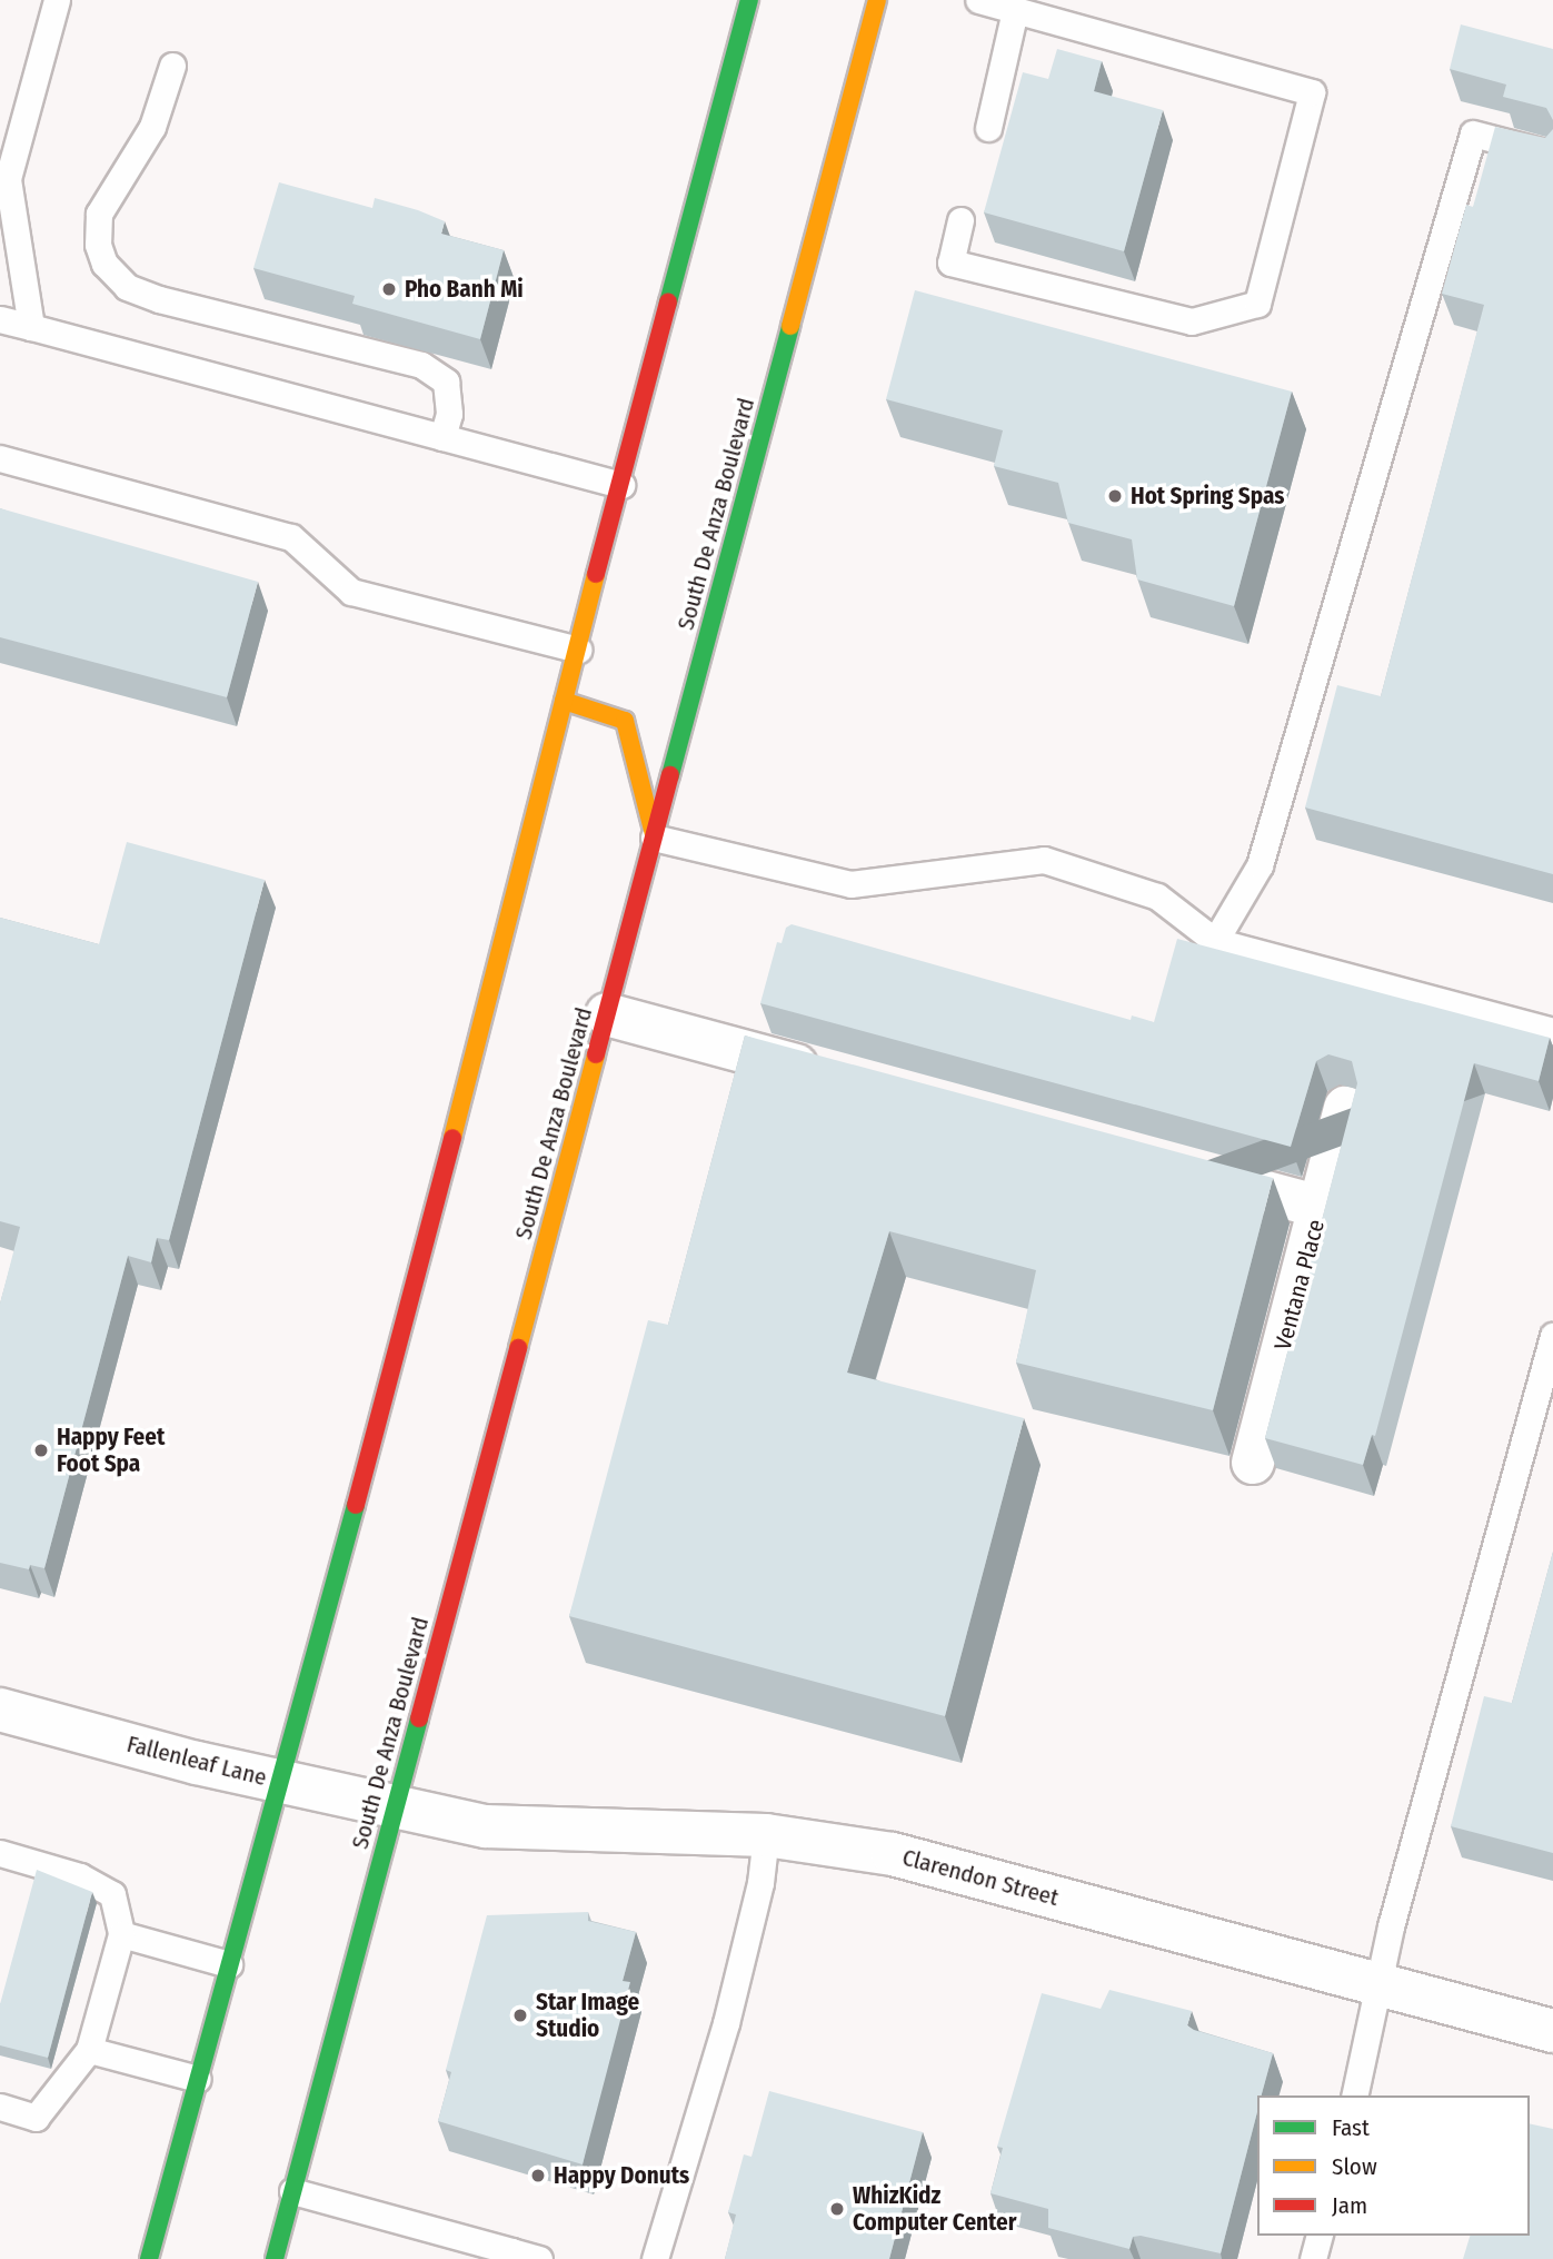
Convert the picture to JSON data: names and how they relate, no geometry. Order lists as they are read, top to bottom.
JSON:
{
  "streets": {
    "main road": ["South De Anza Boulevard"],
    "street": ["Ventana Place", "Fallenleaf Lane", "Clarendon Street"]
  },
  "crossings": [
    ["South De Anza Boulevard", "Fallenleaf Lane"],
    ["South De Anza Boulevard", "Clarendon Street"],
    ["Fallenleaf Lane", "Clarendon Street"]
  ],
  "places": [
    "Pho Banh Mi",
    "Hot Spring Spas",
    "Happy Feet Foot Spa",
    "Star Image Studio",
    "Happy Donuts",
    "WhizKidz Computer Center"
  ],
  "legend": ["Fast", "Slow", "Jam"]
}
